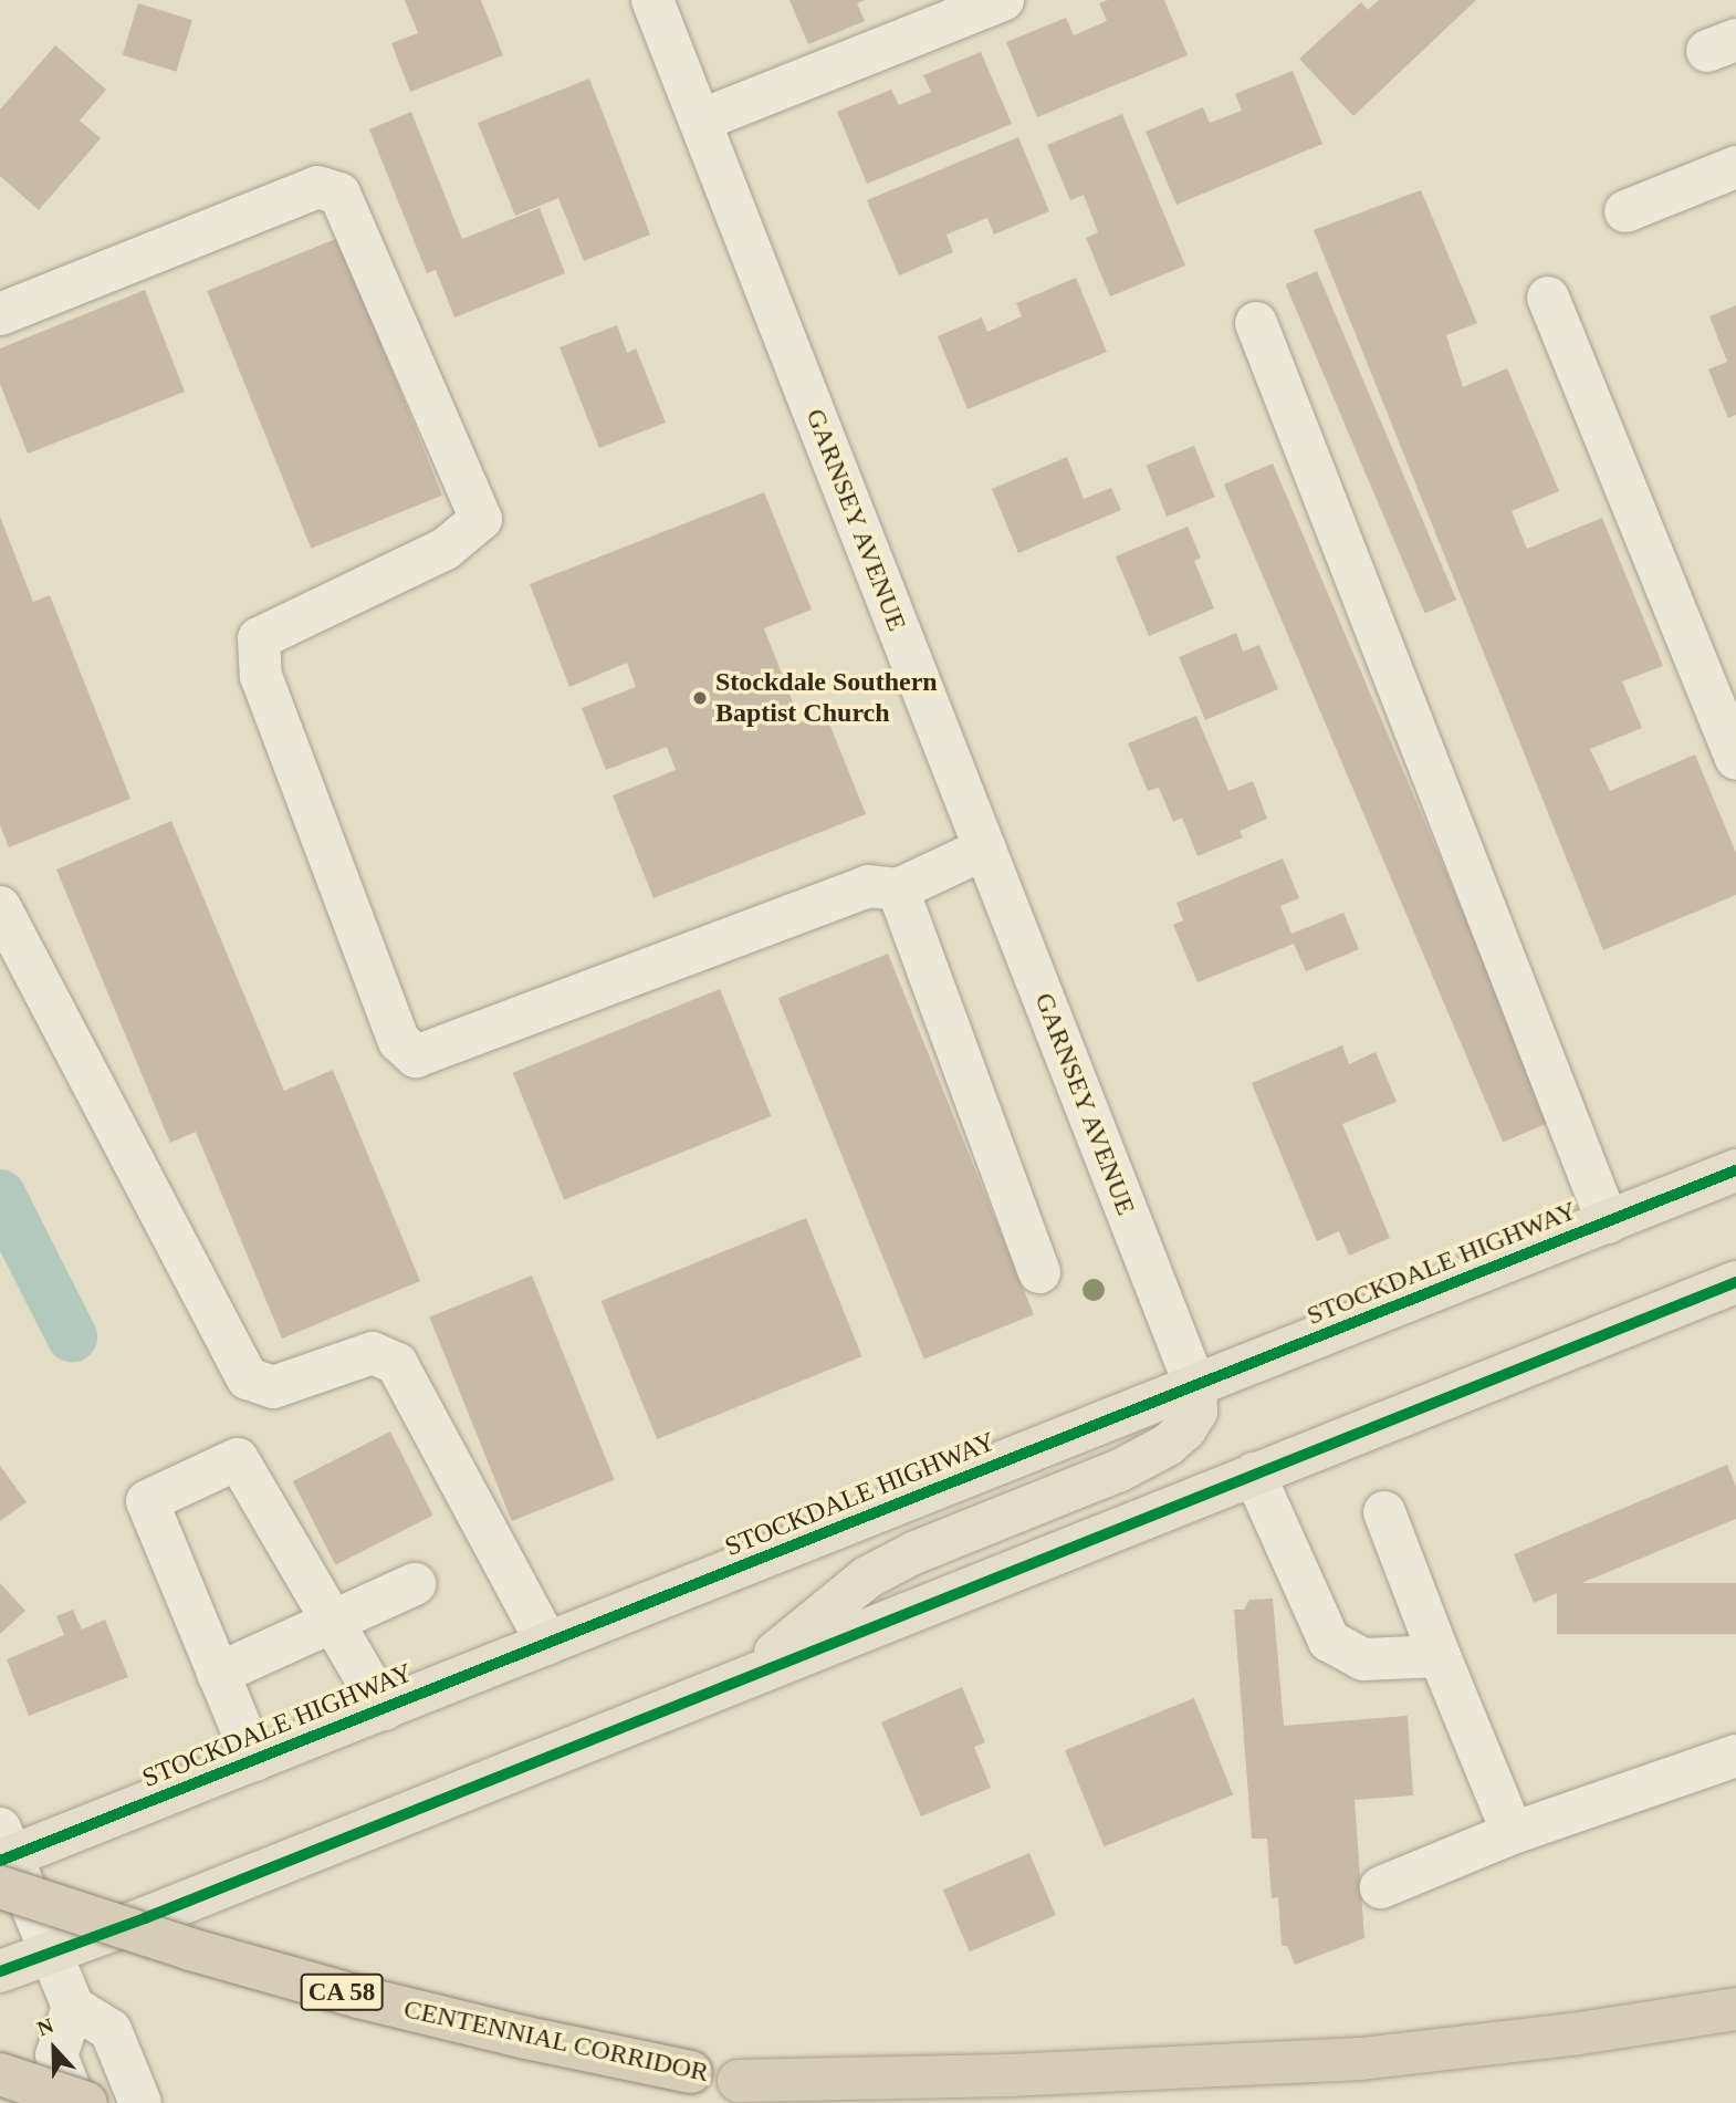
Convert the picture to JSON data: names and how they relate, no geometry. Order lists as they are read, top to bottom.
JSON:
{
  "streets": {
    "highway": ["CA 58", "CENTENNIAL CORRIDOR"],
    "main road": ["STOCKDALE HIGHWAY"],
    "street": ["GARNSEY AVENUE"]
  },
  "crossings": [
    ["GARNSEY AVENUE", "STOCKDALE HIGHWAY"],
    ["STOCKDALE HIGHWAY", "CENTENNIAL CORRIDOR"]
  ],
  "places": ["Stockdale Southern Baptist Church"],
  "north": "top"
}
